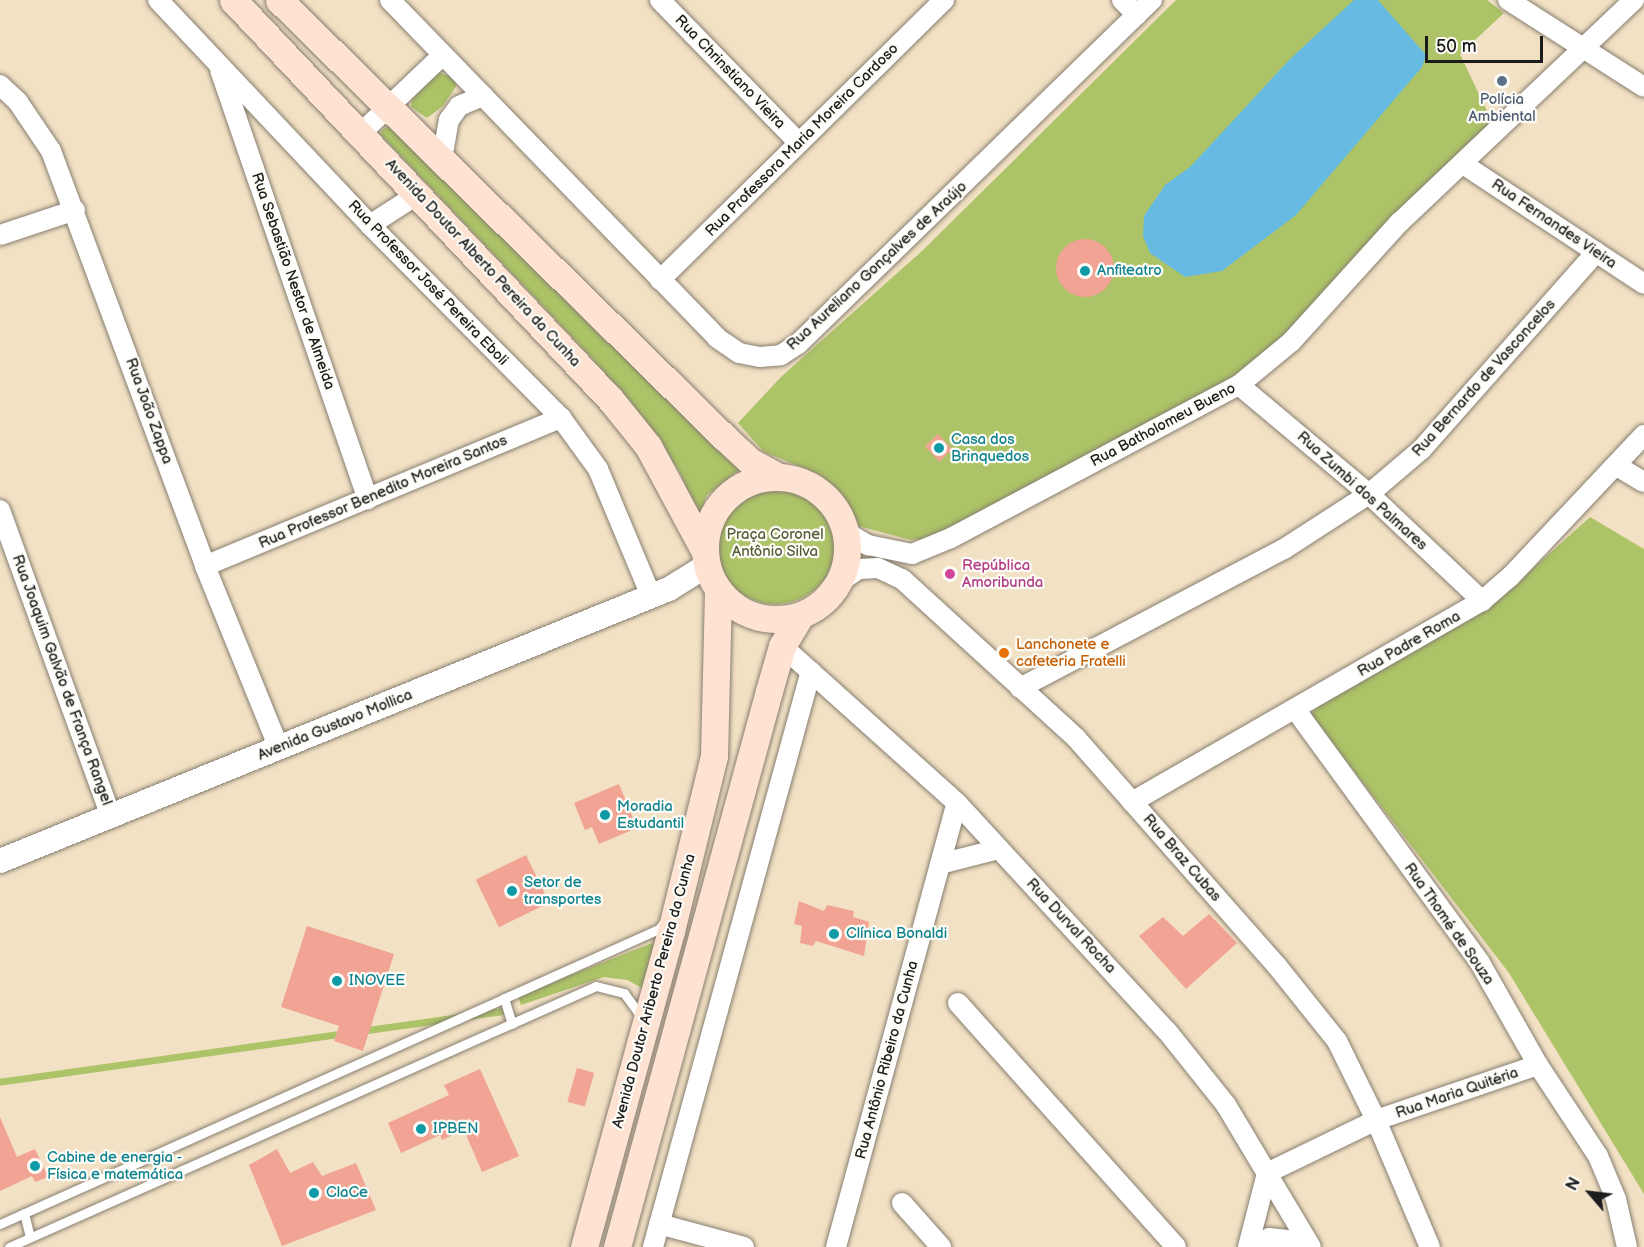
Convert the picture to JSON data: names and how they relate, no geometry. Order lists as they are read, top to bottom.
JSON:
{
  "streets": {
    "main road": ["Avenida Doutor Alberto Pereira da Cunha", "Avenida Doutor Ariberto Pereira da Cunha"],
    "street": [
      "Rua Chrinstiano Vieira",
      "Rua Professora Maria Moreira Cardoso",
      "Rua Fernandes Vieira",
      "Rua Aureliano Gonçalves de Araújo",
      "Rua Sebastião Nestor de Almeida",
      "Rua Professor José Pereira Eboli",
      "Rua Bernardo de Vasconcelos",
      "Rua João Zappa",
      "Rua Batholomeu Bueno",
      "Rua Zumbi dos Palmares",
      "Rua Professor Benedito Moreira Santos",
      "Rua Padre Roma",
      "Rua Joaquim Galvão de França Rangel",
      "Avenida Gustavo Mollica",
      "Rua Braz Cubas",
      "Rua Thomé de Souza",
      "Rua Durval Rocha",
      "Rua Antônio Ribeiro da Cunha",
      "Rua Maria Quitéria"
    ]
  },
  "crossings": [
    ["Rua Chrinstiano Vieira", "Rua Professora Maria Moreira Cardoso"],
    ["Rua Professora Maria Moreira Cardoso", "Rua Aureliano Gonçalves de Araújo"],
    ["Rua Fernandes Vieira", "Rua Bernardo de Vasconcelos"],
    ["Rua Fernandes Vieira", "Rua Batholomeu Bueno"],
    ["Avenida Doutor Alberto Pereira da Cunha", "Rua Batholomeu Bueno"],
    ["Avenida Doutor Alberto Pereira da Cunha", "Avenida Gustavo Mollica"],
    ["Avenida Doutor Alberto Pereira da Cunha", "Rua Braz Cubas"],
    ["Avenida Doutor Alberto Pereira da Cunha", "Avenida Doutor Ariberto Pereira da Cunha"],
    ["Rua Sebastião Nestor de Almeida", "Rua Professor José Pereira Eboli"],
    ["Rua Sebastião Nestor de Almeida", "Rua Professor Benedito Moreira Santos"],
    ["Rua Professor José Pereira Eboli", "Rua Professor Benedito Moreira Santos"],
    ["Rua Professor José Pereira Eboli", "Avenida Gustavo Mollica"],
    ["Rua Bernardo de Vasconcelos", "Rua Zumbi dos Palmares"],
    ["Rua Bernardo de Vasconcelos", "Rua Braz Cubas"],
    ["Rua João Zappa", "Rua Professor Benedito Moreira Santos"],
    ["Rua João Zappa", "Avenida Gustavo Mollica"],
    ["Rua Batholomeu Bueno", "Rua Zumbi dos Palmares"],
    ["Rua Batholomeu Bueno", "Avenida Gustavo Mollica"],
    ["Rua Batholomeu Bueno", "Rua Braz Cubas"],
    ["Rua Batholomeu Bueno", "Avenida Doutor Ariberto Pereira da Cunha"],
    ["Rua Zumbi dos Palmares", "Rua Padre Roma"],
    ["Rua Padre Roma", "Rua Braz Cubas"],
    ["Rua Padre Roma", "Rua Thomé de Souza"],
    ["Rua Joaquim Galvão de França Rangel", "Avenida Gustavo Mollica"],
    ["Avenida Gustavo Mollica", "Rua Braz Cubas"],
    ["Avenida Gustavo Mollica", "Avenida Doutor Ariberto Pereira da Cunha"],
    ["Rua Braz Cubas", "Avenida Doutor Ariberto Pereira da Cunha"],
    ["Rua Braz Cubas", "Rua Maria Quitéria"],
    ["Rua Thomé de Souza", "Rua Maria Quitéria"],
    ["Rua Durval Rocha", "Avenida Doutor Ariberto Pereira da Cunha"],
    ["Rua Durval Rocha", "Rua Antônio Ribeiro da Cunha"],
    ["Rua Durval Rocha", "Rua Maria Quitéria"]
  ],
  "parks": ["Praça Coronel Antônio Silva"],
  "places": [
    "Polícia Ambiental",
    "Anfiteatro",
    "Casa dos Brinquedos",
    "República Amoribunda",
    "Lanchonete e cafeteria Fratelli",
    "Moradia Estudantil",
    "Setor de transportes",
    "Clínica Bonaldi",
    "INOVEE",
    "IPBEN",
    "Cabine de energia - Física e matemática",
    "ClaCe"
  ],
  "scale_bar": "50 m",
  "north": "top left"
}
